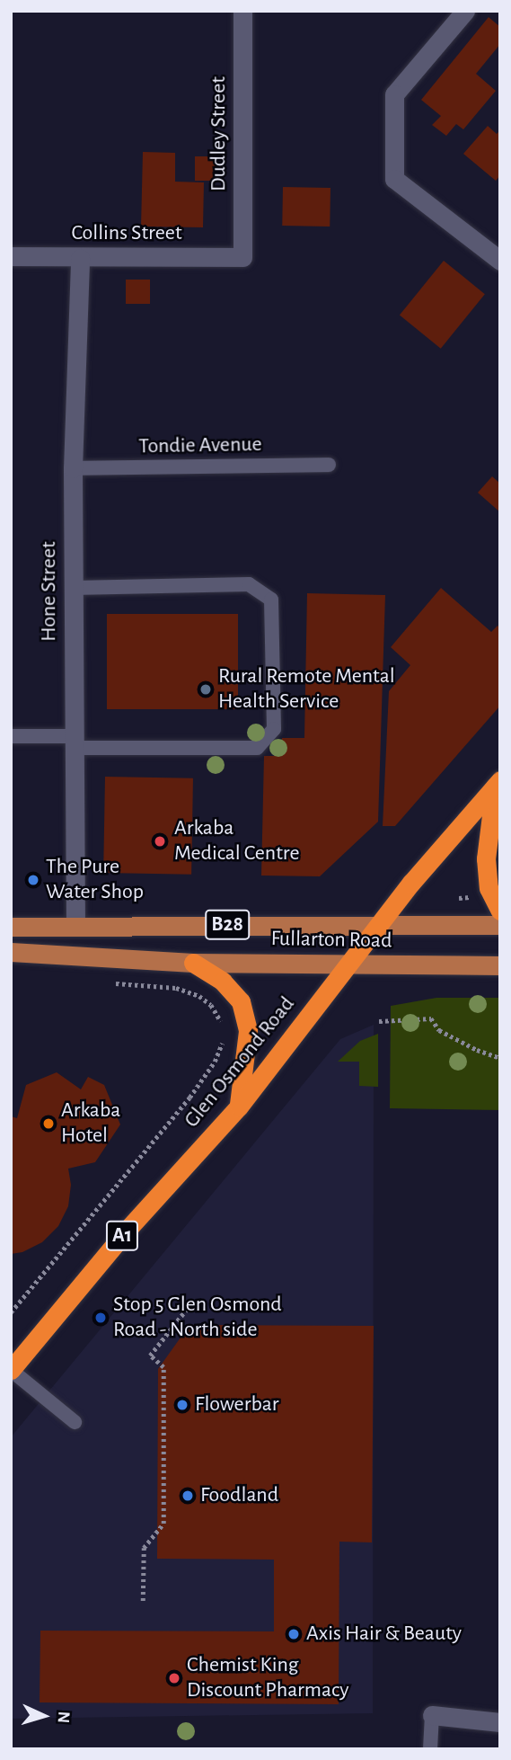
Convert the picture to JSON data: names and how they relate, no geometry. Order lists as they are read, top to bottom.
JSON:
{
  "streets": {
    "highway": ["Glen Osmond Road", "A1"],
    "main road": ["B28", "Fullarton Road"],
    "street": ["Dudley Street", "Collins Street", "Hone Street"],
    "lane": ["Tondie Avenue"]
  },
  "crossings": [
    ["Dudley Street", "Collins Street"],
    ["Collins Street", "Hone Street"],
    ["Tondie Avenue", "Hone Street"],
    ["Hone Street", "Fullarton Road"],
    ["Fullarton Road", "Glen Osmond Road"]
  ],
  "places": [
    "Rural Remote Mental Health Service",
    "Arkaba Medical Centre",
    "The Pure Water Shop",
    "Arkaba Hotel",
    "Stop 5 Glen Osmond Road - North side",
    "Flowerbar",
    "Foodland",
    "Axis Hair & Beauty",
    "Chemist King Discount Pharmacy"
  ],
  "north": "right"
}
